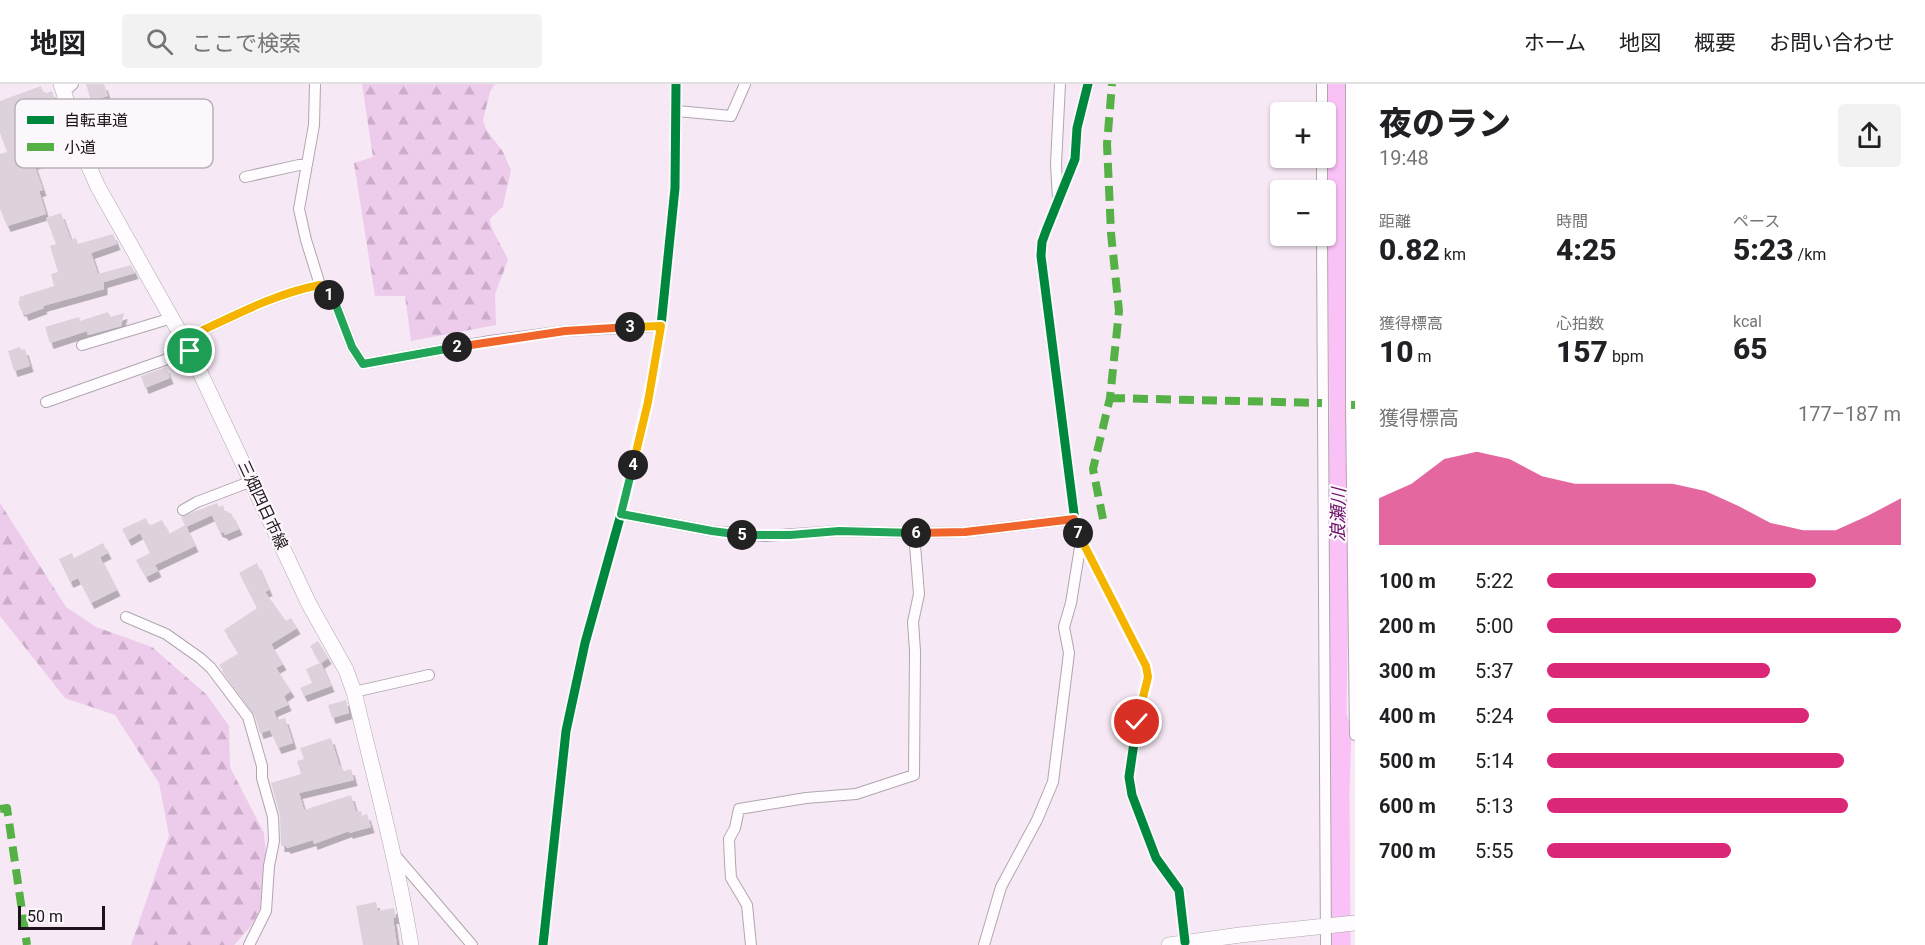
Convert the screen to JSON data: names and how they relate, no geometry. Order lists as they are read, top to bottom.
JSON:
{
  "streets": {
    "main road": ["三畑四日市線"]
  },
  "water": ["浪瀬川"],
  "legend": ["自転車道", "小道"],
  "scale_bar": "50 m",
  "page": {
    "header": "地図",
    "search": "ここで検索",
    "nav": [
      "ホーム",
      "地図",
      "概要",
      "お問い合わせ"
    ],
    "heading": ["夜のラン", "19:48"],
    "map_buttons": ["+", "−"],
    "stats": [
      ["距離", "0.82 km"],
      ["時間", "4:25"],
      ["ペース", "5:23 /km"],
      ["獲得標高", "10 m"],
      ["心拍数", "157 bpm"],
      ["kcal", "65"]
    ],
    "pins": [
      "1",
      "3",
      "2",
      "4",
      "6",
      "7",
      "5"
    ],
    "chart": ["獲得標高", "177–187 m"],
    "list": [
      {
        "name": "100 m",
        "note": "5:22"
      },
      {
        "name": "200 m",
        "note": "5:00"
      },
      {
        "name": "300 m",
        "note": "5:37"
      },
      {
        "name": "400 m",
        "note": "5:24"
      },
      {
        "name": "500 m",
        "note": "5:14"
      },
      {
        "name": "600 m",
        "note": "5:13"
      },
      {
        "name": "700 m",
        "note": "5:55"
      }
    ],
    "scale": "50 m"
  }
}
